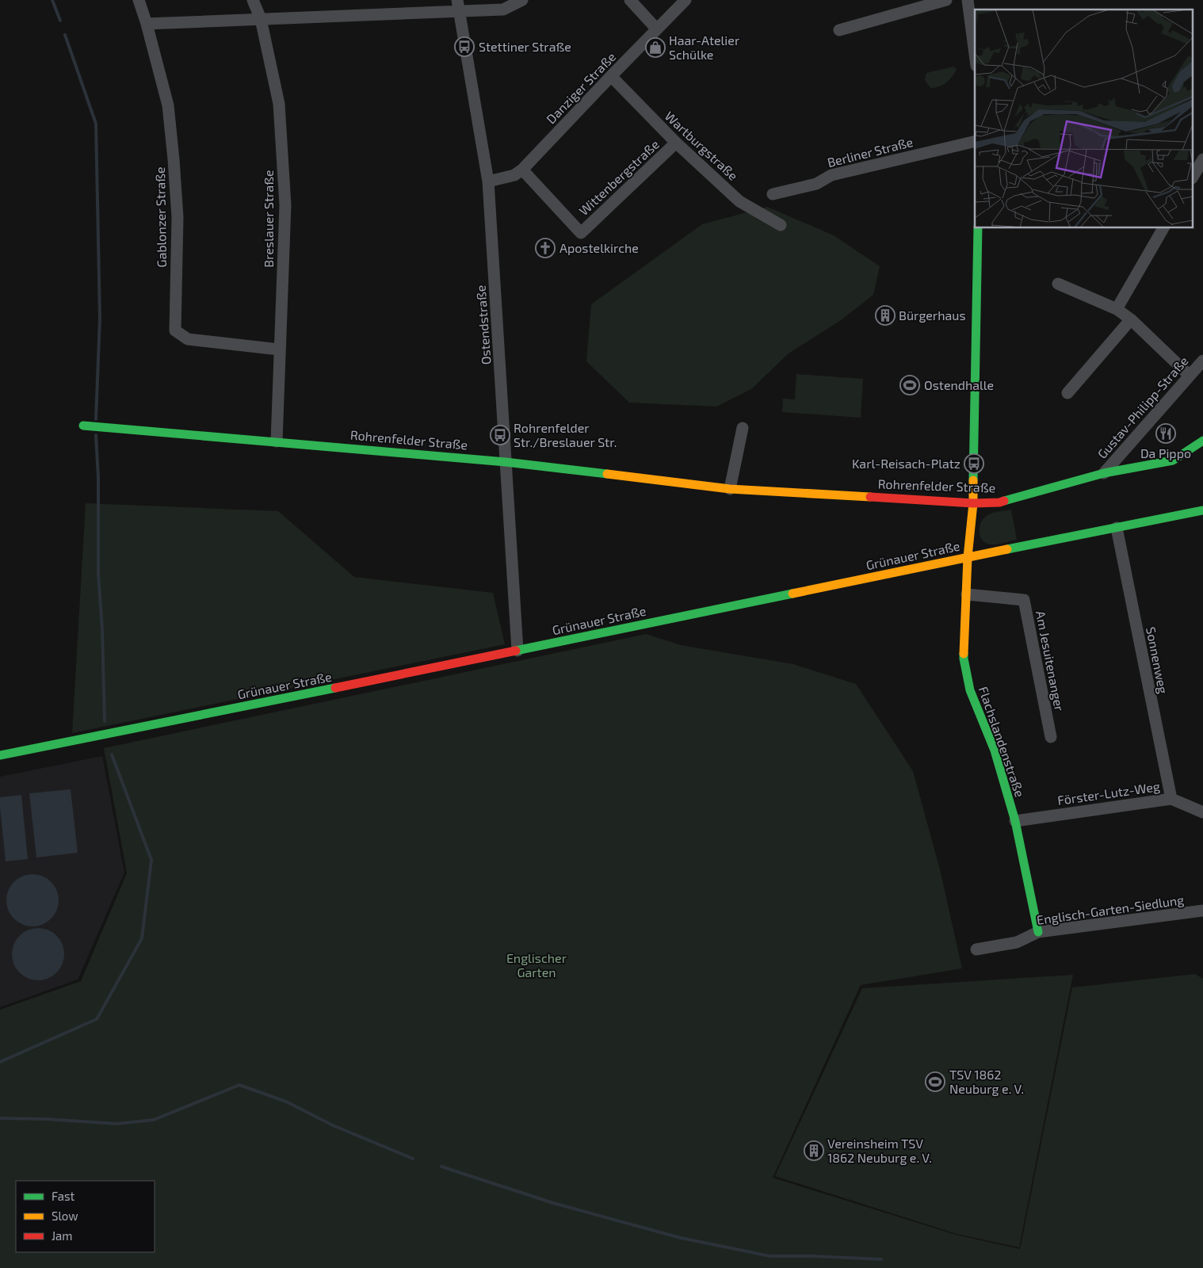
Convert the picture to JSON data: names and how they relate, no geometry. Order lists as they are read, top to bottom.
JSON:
{
  "streets": {
    "street": [
      "Danziger Straße",
      "Wartburgstraße",
      "Berliner Straße",
      "Wittenbergstraße",
      "Gablonzer Straße",
      "Breslauer Straße",
      "Ostendstraße",
      "Gustav-Philipp-Straße",
      "Rohrenfelder Straße",
      "Grünauer Straße",
      "Sonnenweg",
      "Am Jesuitenanger",
      "Flachslandenstraße",
      "Förster-Lutz-Weg",
      "Englisch-Garten-Siedlung"
    ]
  },
  "crossings": [
    ["Danziger Straße", "Wartburgstraße"],
    ["Danziger Straße", "Wittenbergstraße"],
    ["Danziger Straße", "Ostendstraße"],
    ["Wartburgstraße", "Wittenbergstraße"],
    ["Gablonzer Straße", "Breslauer Straße"],
    ["Breslauer Straße", "Rohrenfelder Straße"],
    ["Ostendstraße", "Rohrenfelder Straße"],
    ["Ostendstraße", "Grünauer Straße"],
    ["Gustav-Philipp-Straße", "Rohrenfelder Straße"],
    ["Grünauer Straße", "Sonnenweg"],
    ["Grünauer Straße", "Flachslandenstraße"],
    ["Sonnenweg", "Förster-Lutz-Weg"],
    ["Am Jesuitenanger", "Flachslandenstraße"],
    ["Flachslandenstraße", "Förster-Lutz-Weg"],
    ["Flachslandenstraße", "Englisch-Garten-Siedlung"]
  ],
  "parks": ["Englischer Garten"],
  "places": {
    "bus stop": ["Stettiner Straße", "Rohrenfelder Str./Breslauer Str.", "Karl-Reisach-Platz"],
    "shop": ["Haar-Atelier Schülke"],
    "church": ["Apostelkirche"],
    "building": ["Bürgerhaus", "Vereinsheim TSV 1862 Neuburg e. V."],
    "sports": ["Ostendhalle", "TSV 1862 Neuburg e. V."],
    "restaurant": ["Da Pippo"]
  },
  "legend": ["Fast", "Slow", "Jam"]
}
